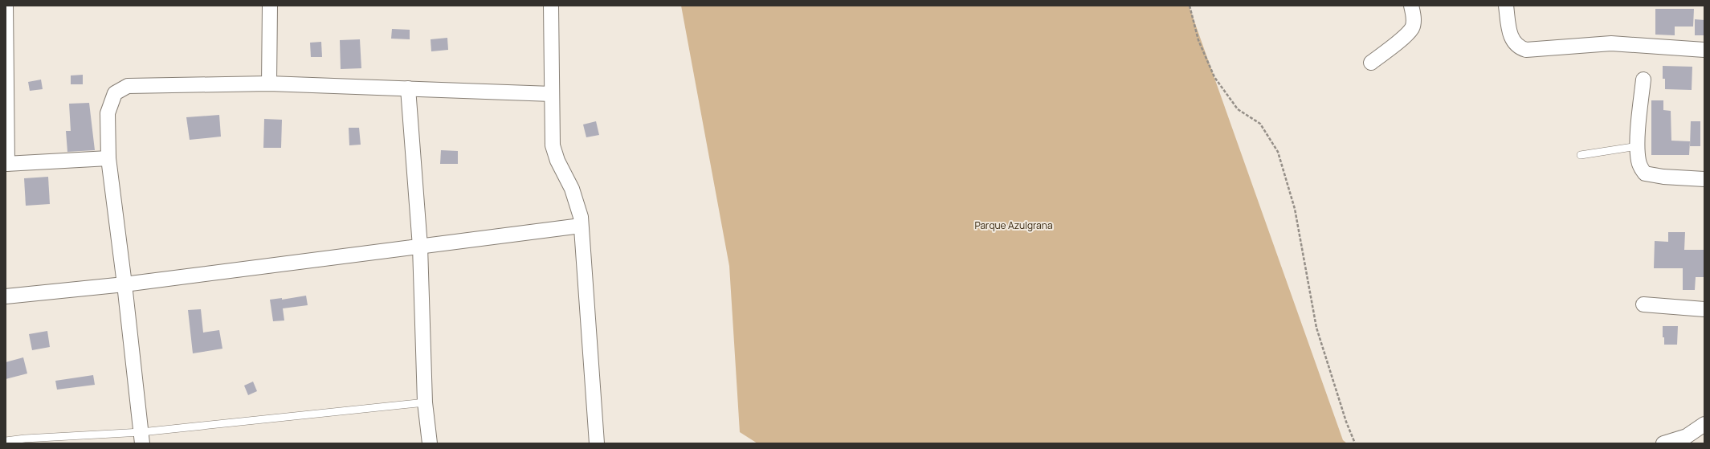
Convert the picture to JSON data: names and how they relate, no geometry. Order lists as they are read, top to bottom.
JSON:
{
  "parks": ["Parque Azulgrana"]
}
